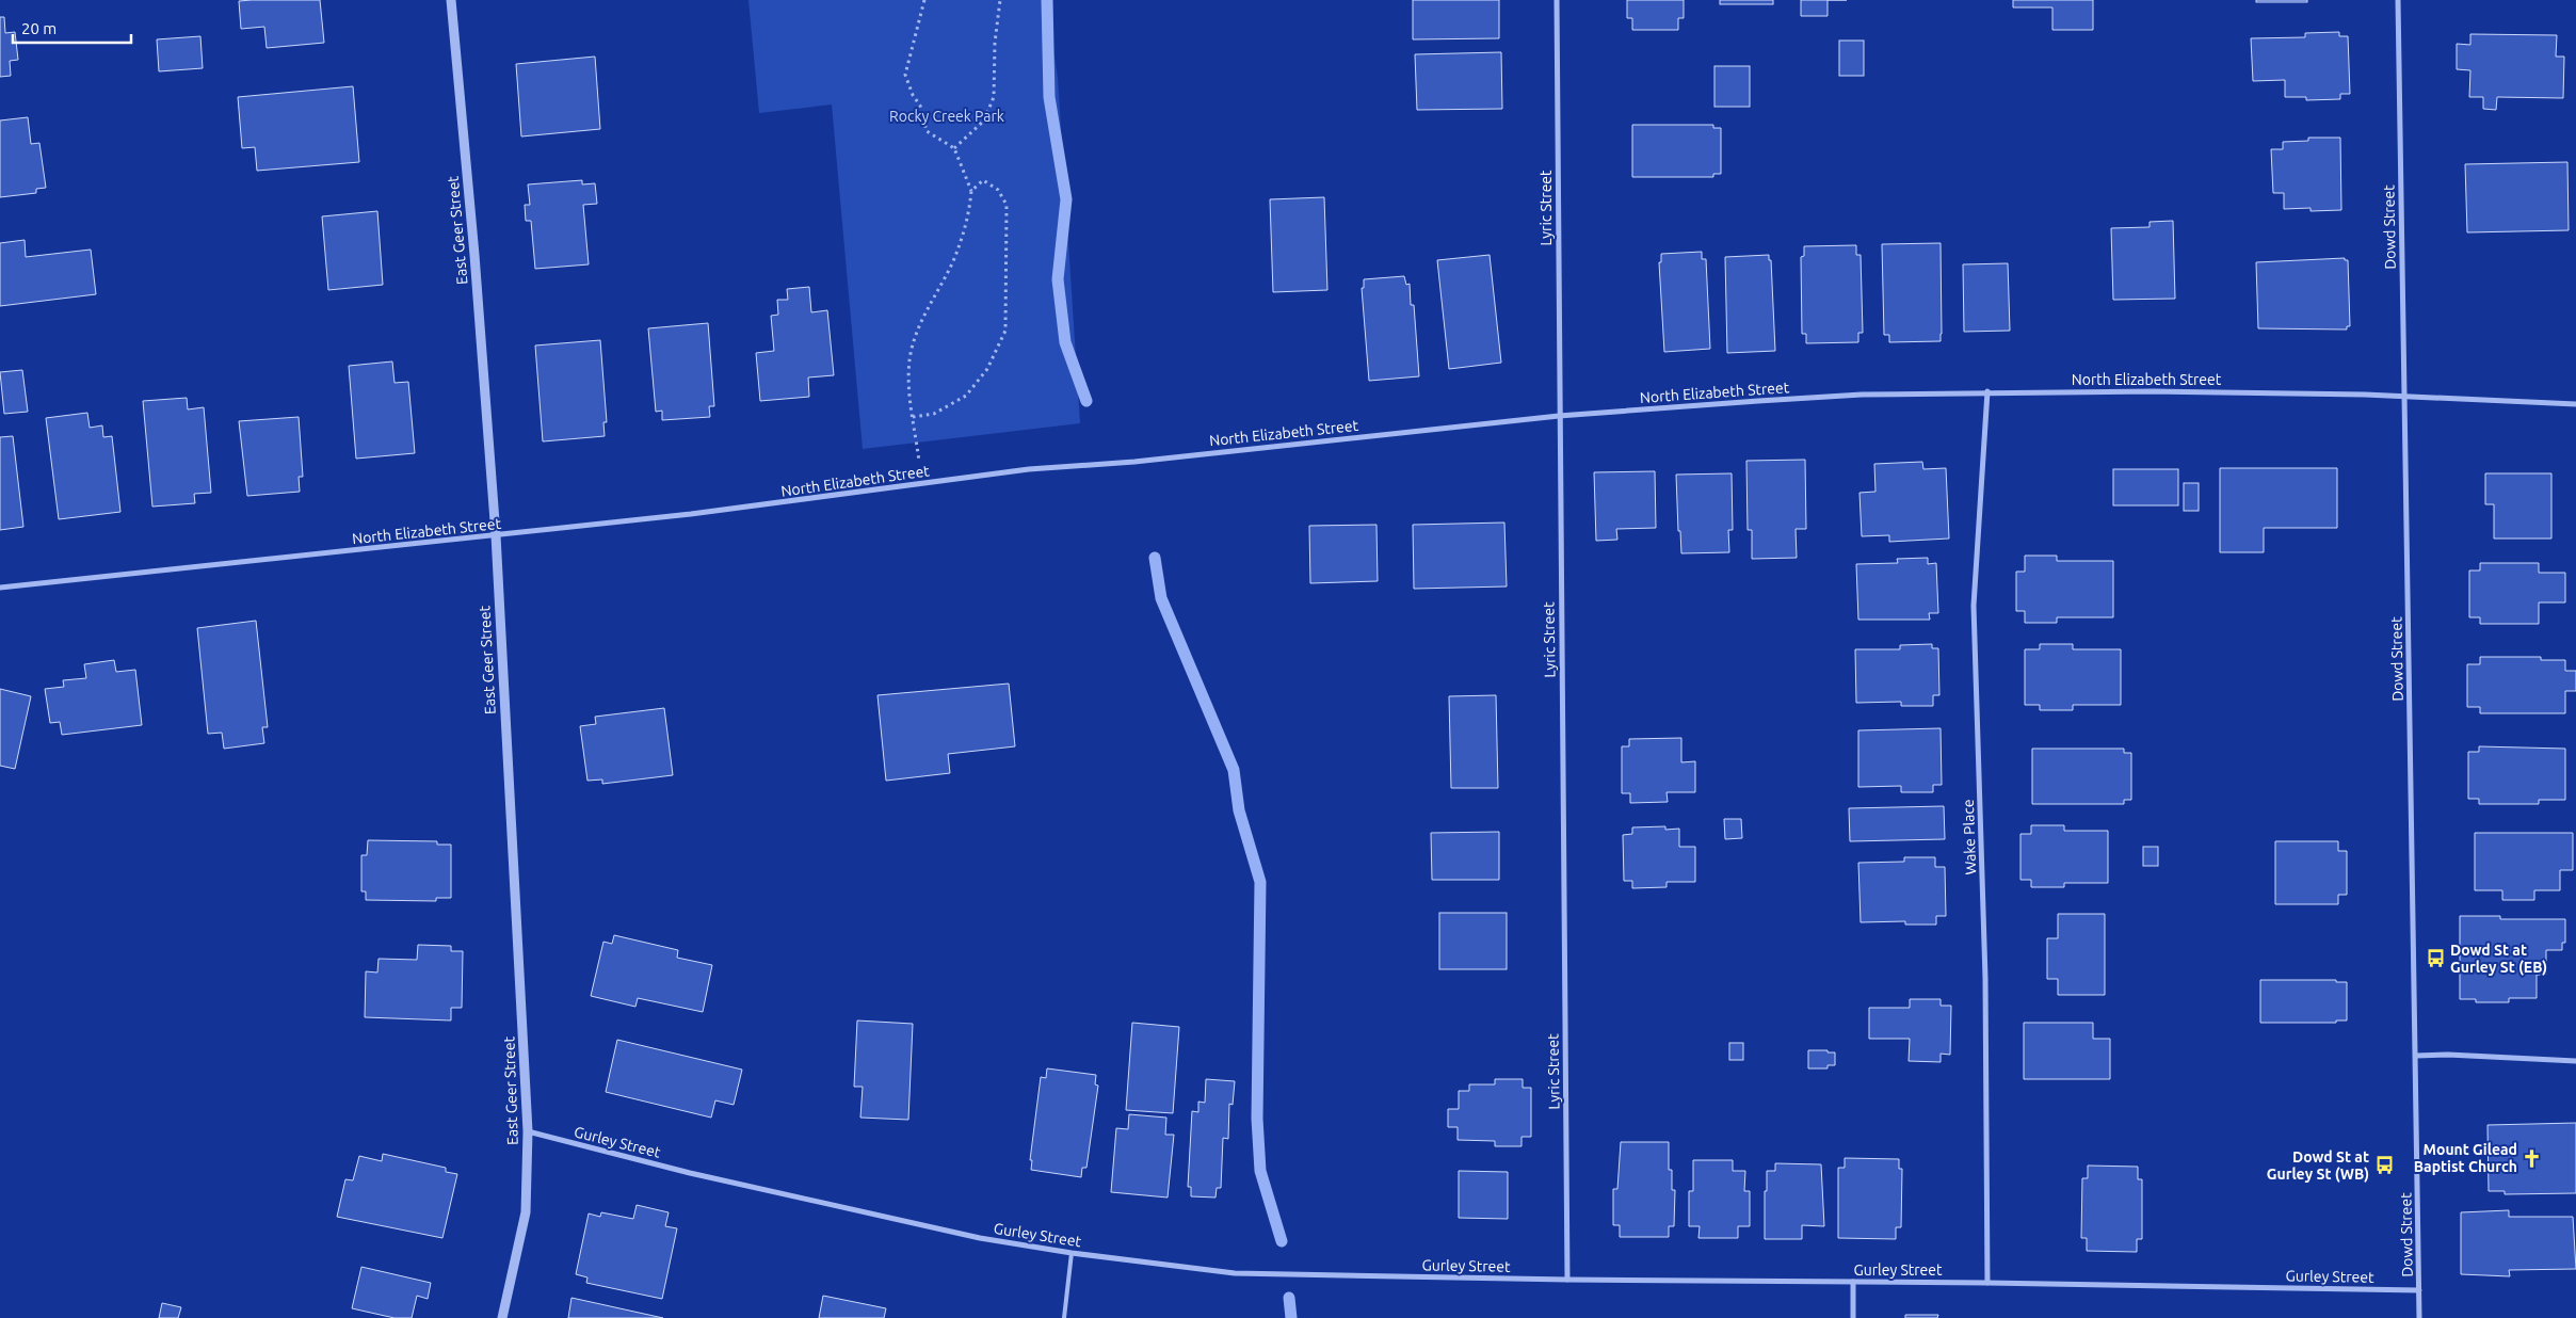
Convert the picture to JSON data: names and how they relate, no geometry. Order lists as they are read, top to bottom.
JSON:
{
  "streets": {
    "street": [
      "Lyric Street",
      "Dowd Street",
      "East Geer Street",
      "North Elizabeth Street",
      "Wake Place",
      "Gurley Street"
    ]
  },
  "crossings": [
    ["Lyric Street", "North Elizabeth Street"],
    ["Lyric Street", "Gurley Street"],
    ["Dowd Street", "North Elizabeth Street"],
    ["Dowd Street", "Gurley Street"],
    ["East Geer Street", "North Elizabeth Street"],
    ["East Geer Street", "Gurley Street"],
    ["North Elizabeth Street", "Wake Place"],
    ["Wake Place", "Gurley Street"]
  ],
  "parks": ["Rocky Creek Park"],
  "places": {
    "bus stop": ["Dowd St at Gurley St (EB)", "Dowd St at Gurley St (WB)"],
    "church": ["Mount Gilead Baptist Church"]
  },
  "scale_bar": "20 m"
}
